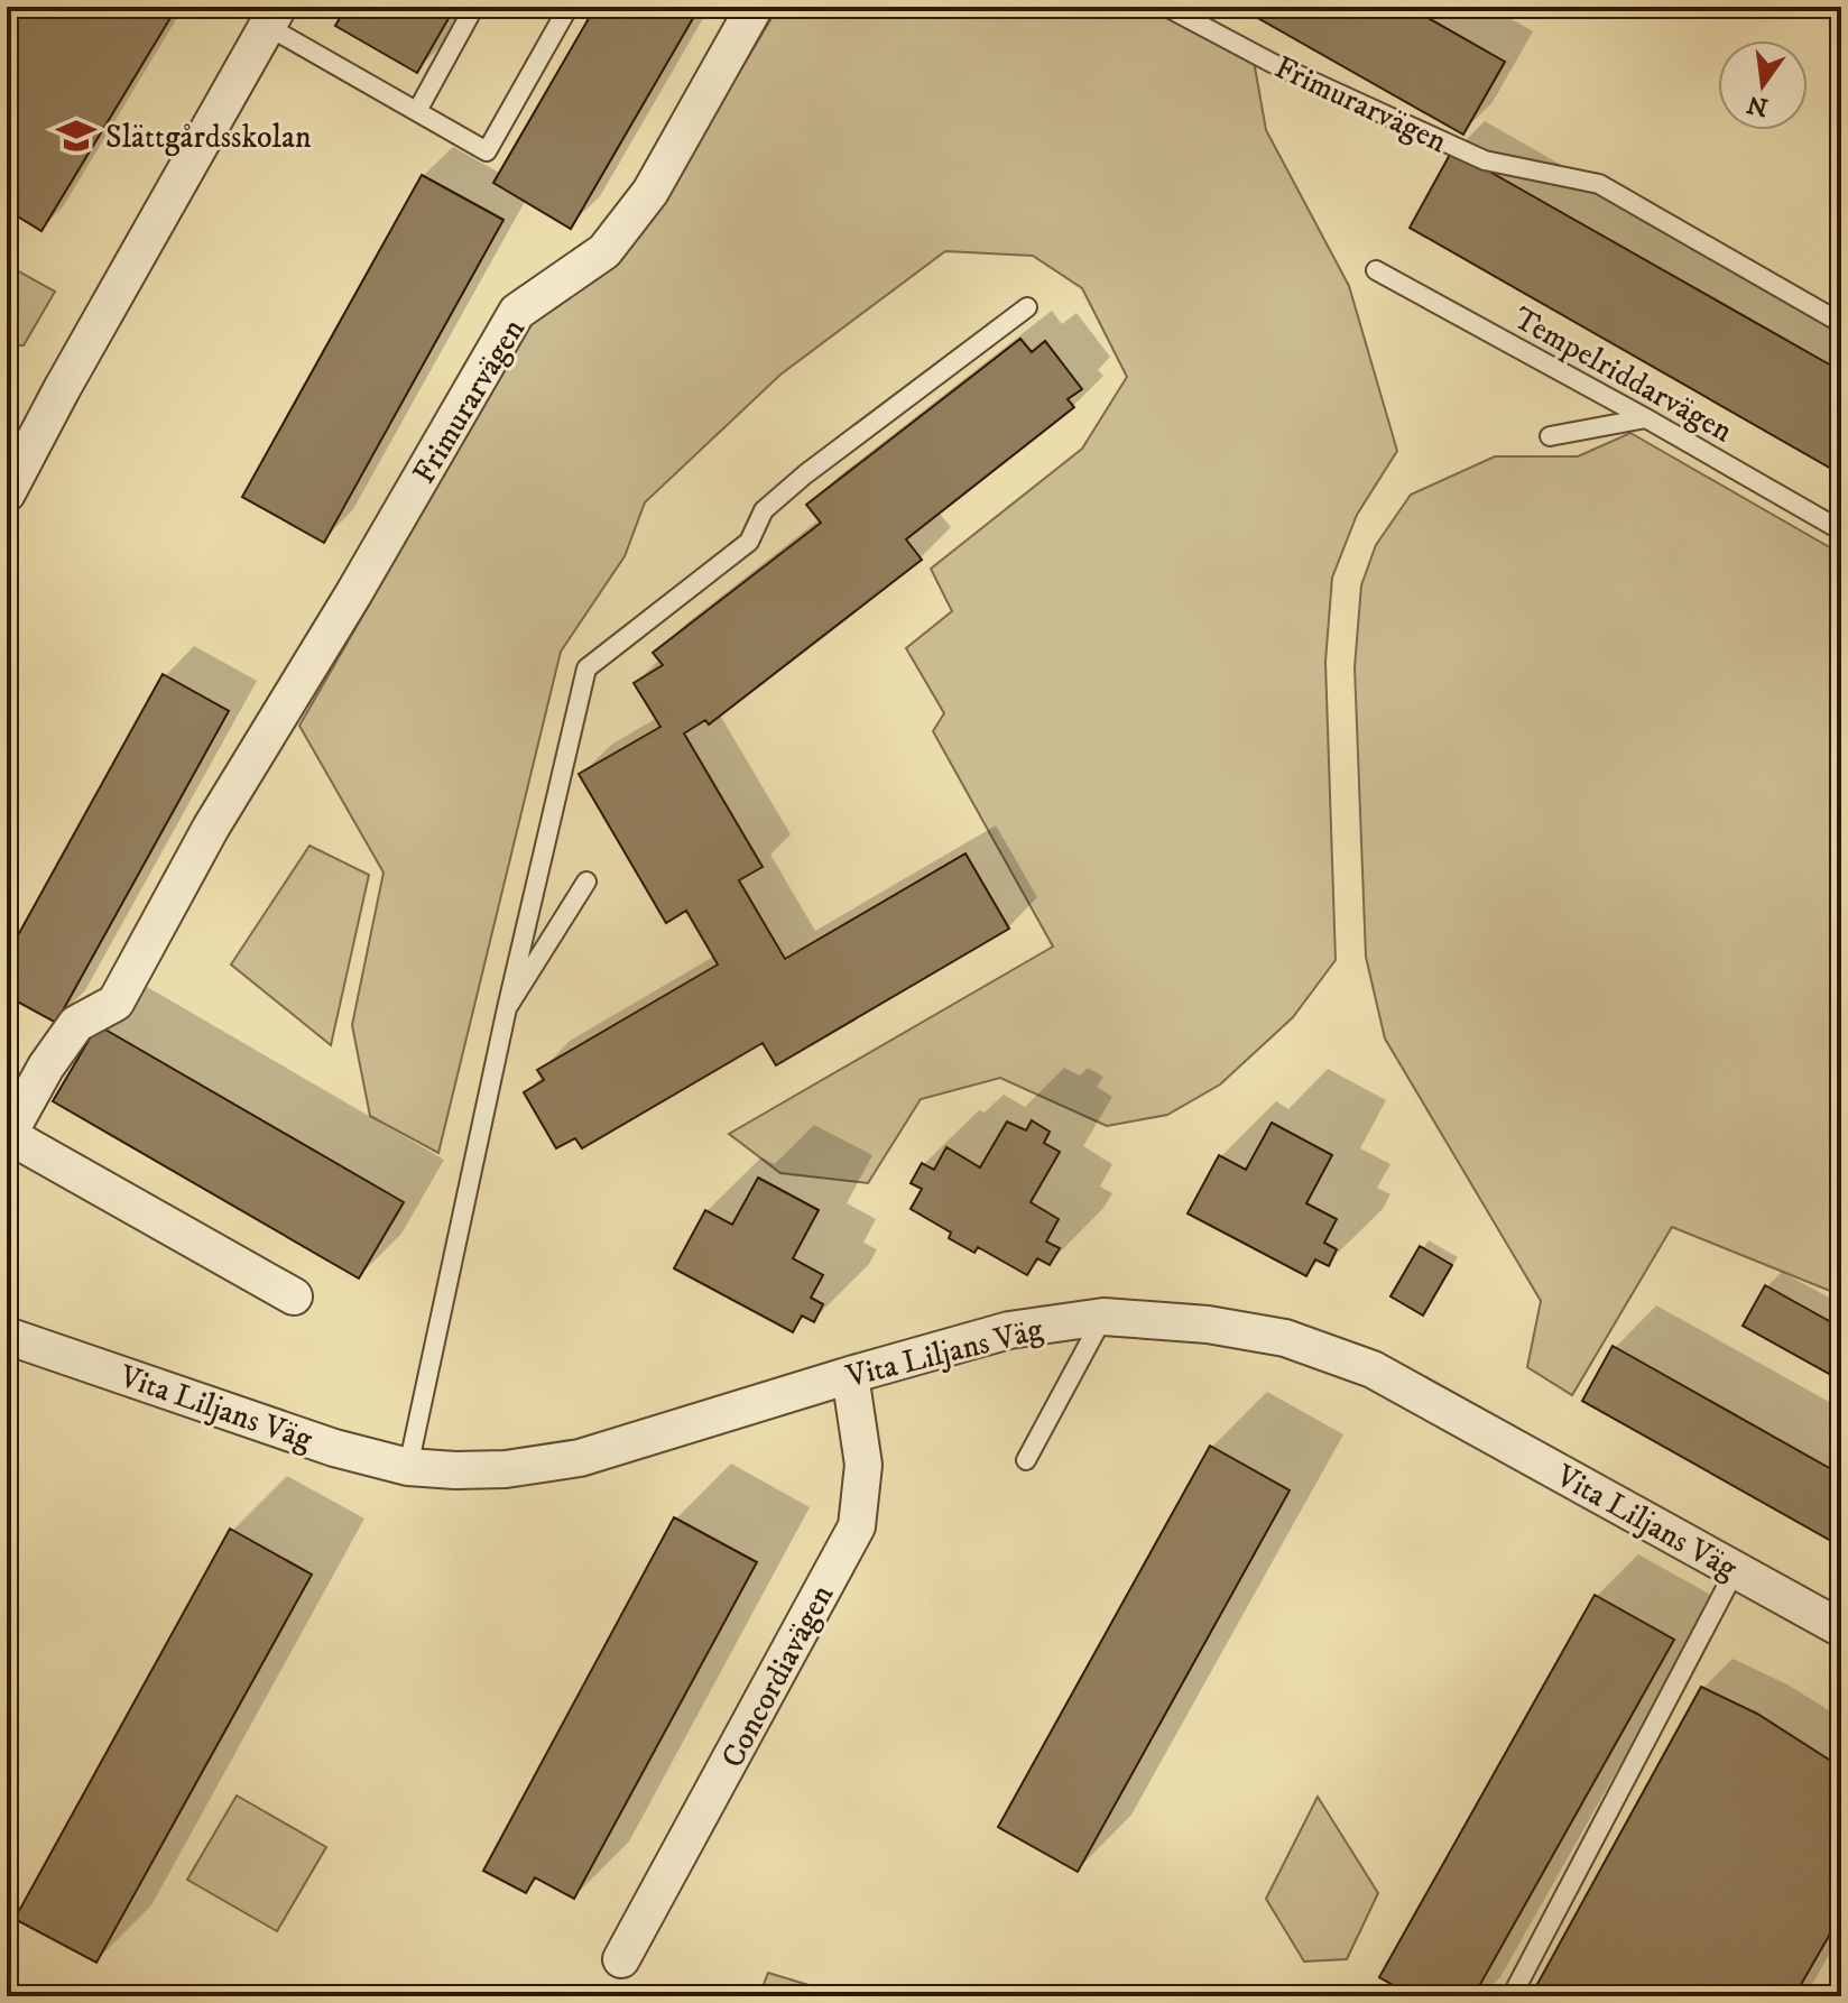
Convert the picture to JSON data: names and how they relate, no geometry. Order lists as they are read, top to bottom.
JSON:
{
  "streets": {
    "street": ["Frimurarvägen", "Vita Liljans Väg", "Concordiavägen"],
    "lane": ["Tempelriddarvägen"]
  },
  "crossings": [
    ["Vita Liljans Väg", "Concordiavägen"]
  ],
  "places": {
    "school or university": ["Slättgårdsskolan"]
  },
  "north": "bottom"
}
